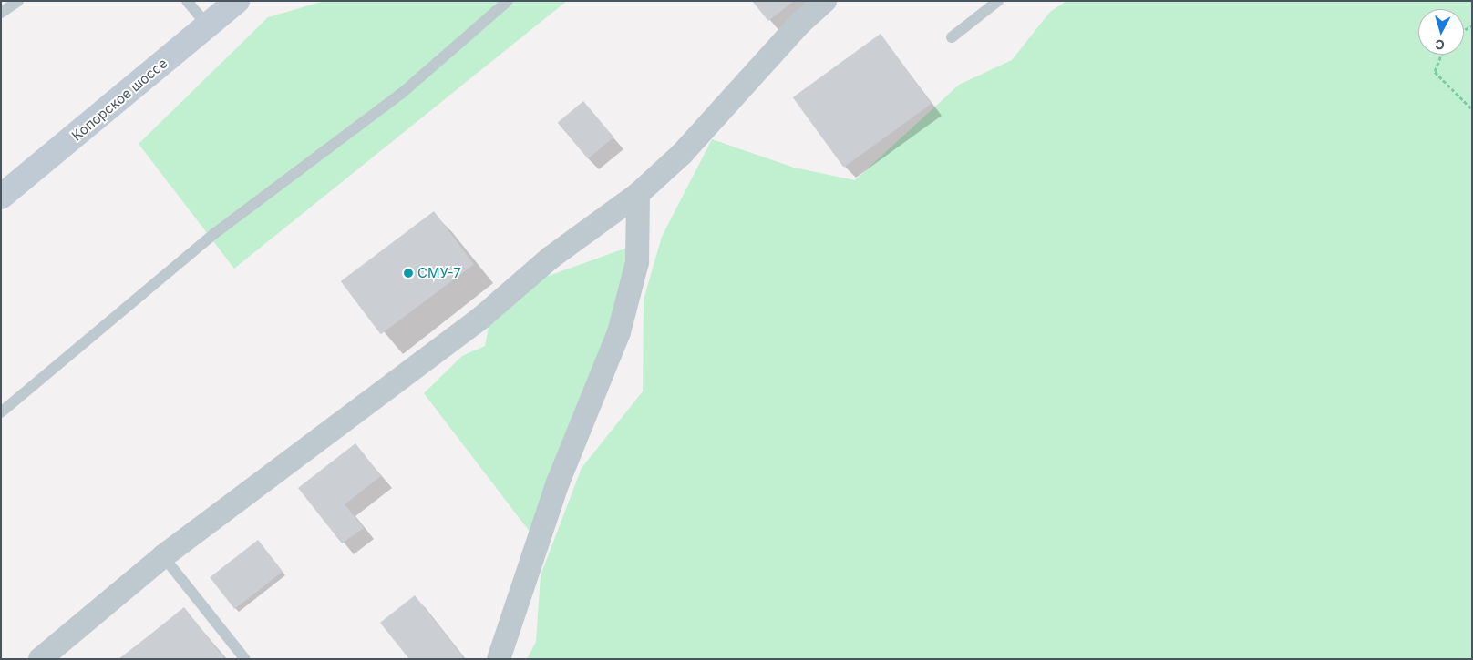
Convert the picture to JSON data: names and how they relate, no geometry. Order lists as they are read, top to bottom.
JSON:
{
  "streets": {
    "main road": ["Копорское шоссе"]
  },
  "places": ["СМУ-7"],
  "north": "bottom"
}
